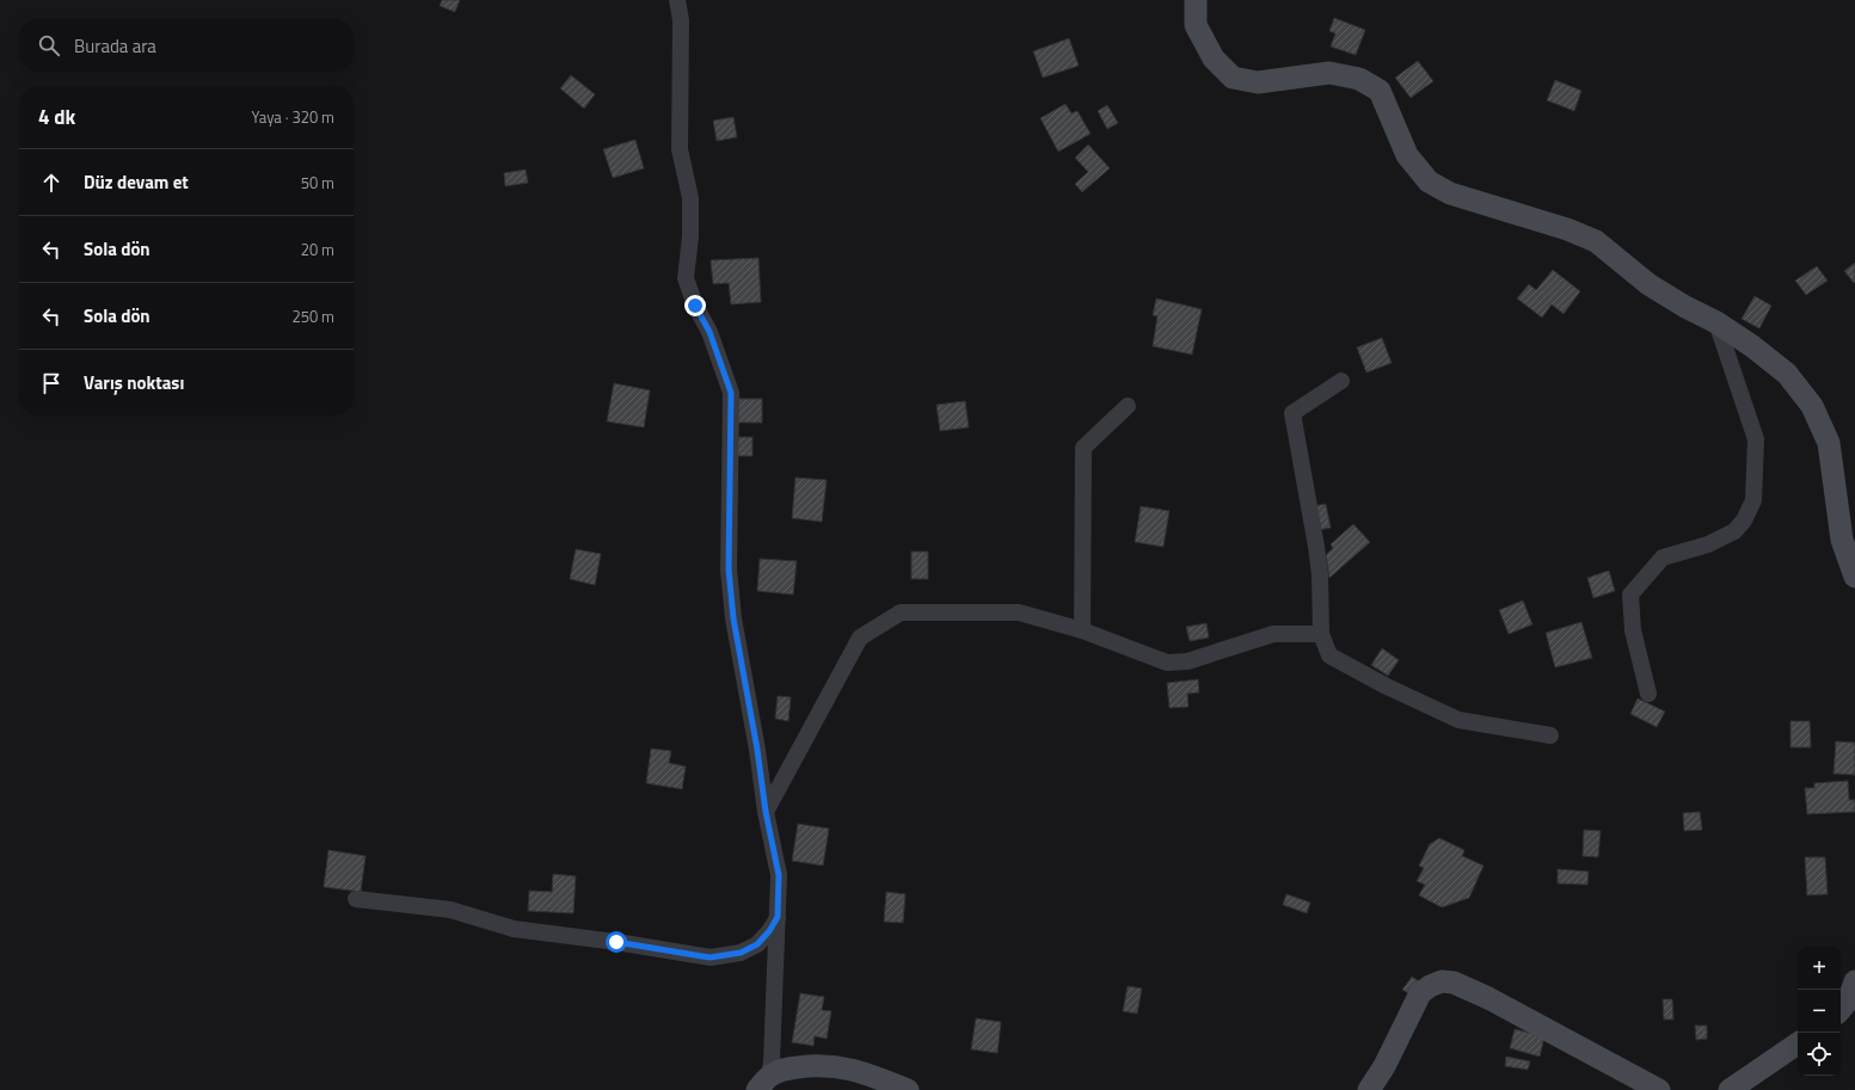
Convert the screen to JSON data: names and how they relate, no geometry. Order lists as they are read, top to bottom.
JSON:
{
  "page": {
    "search": "Burada ara",
    "heading": ["4 dk", "Yaya · 320 m"],
    "list": [
      ["Düz devam et", "50 m"],
      ["Sola dön", "20 m"],
      ["Sola dön", "250 m"],
      "Varış noktası"
    ],
    "map_buttons": ["+", "−"]
  }
}
